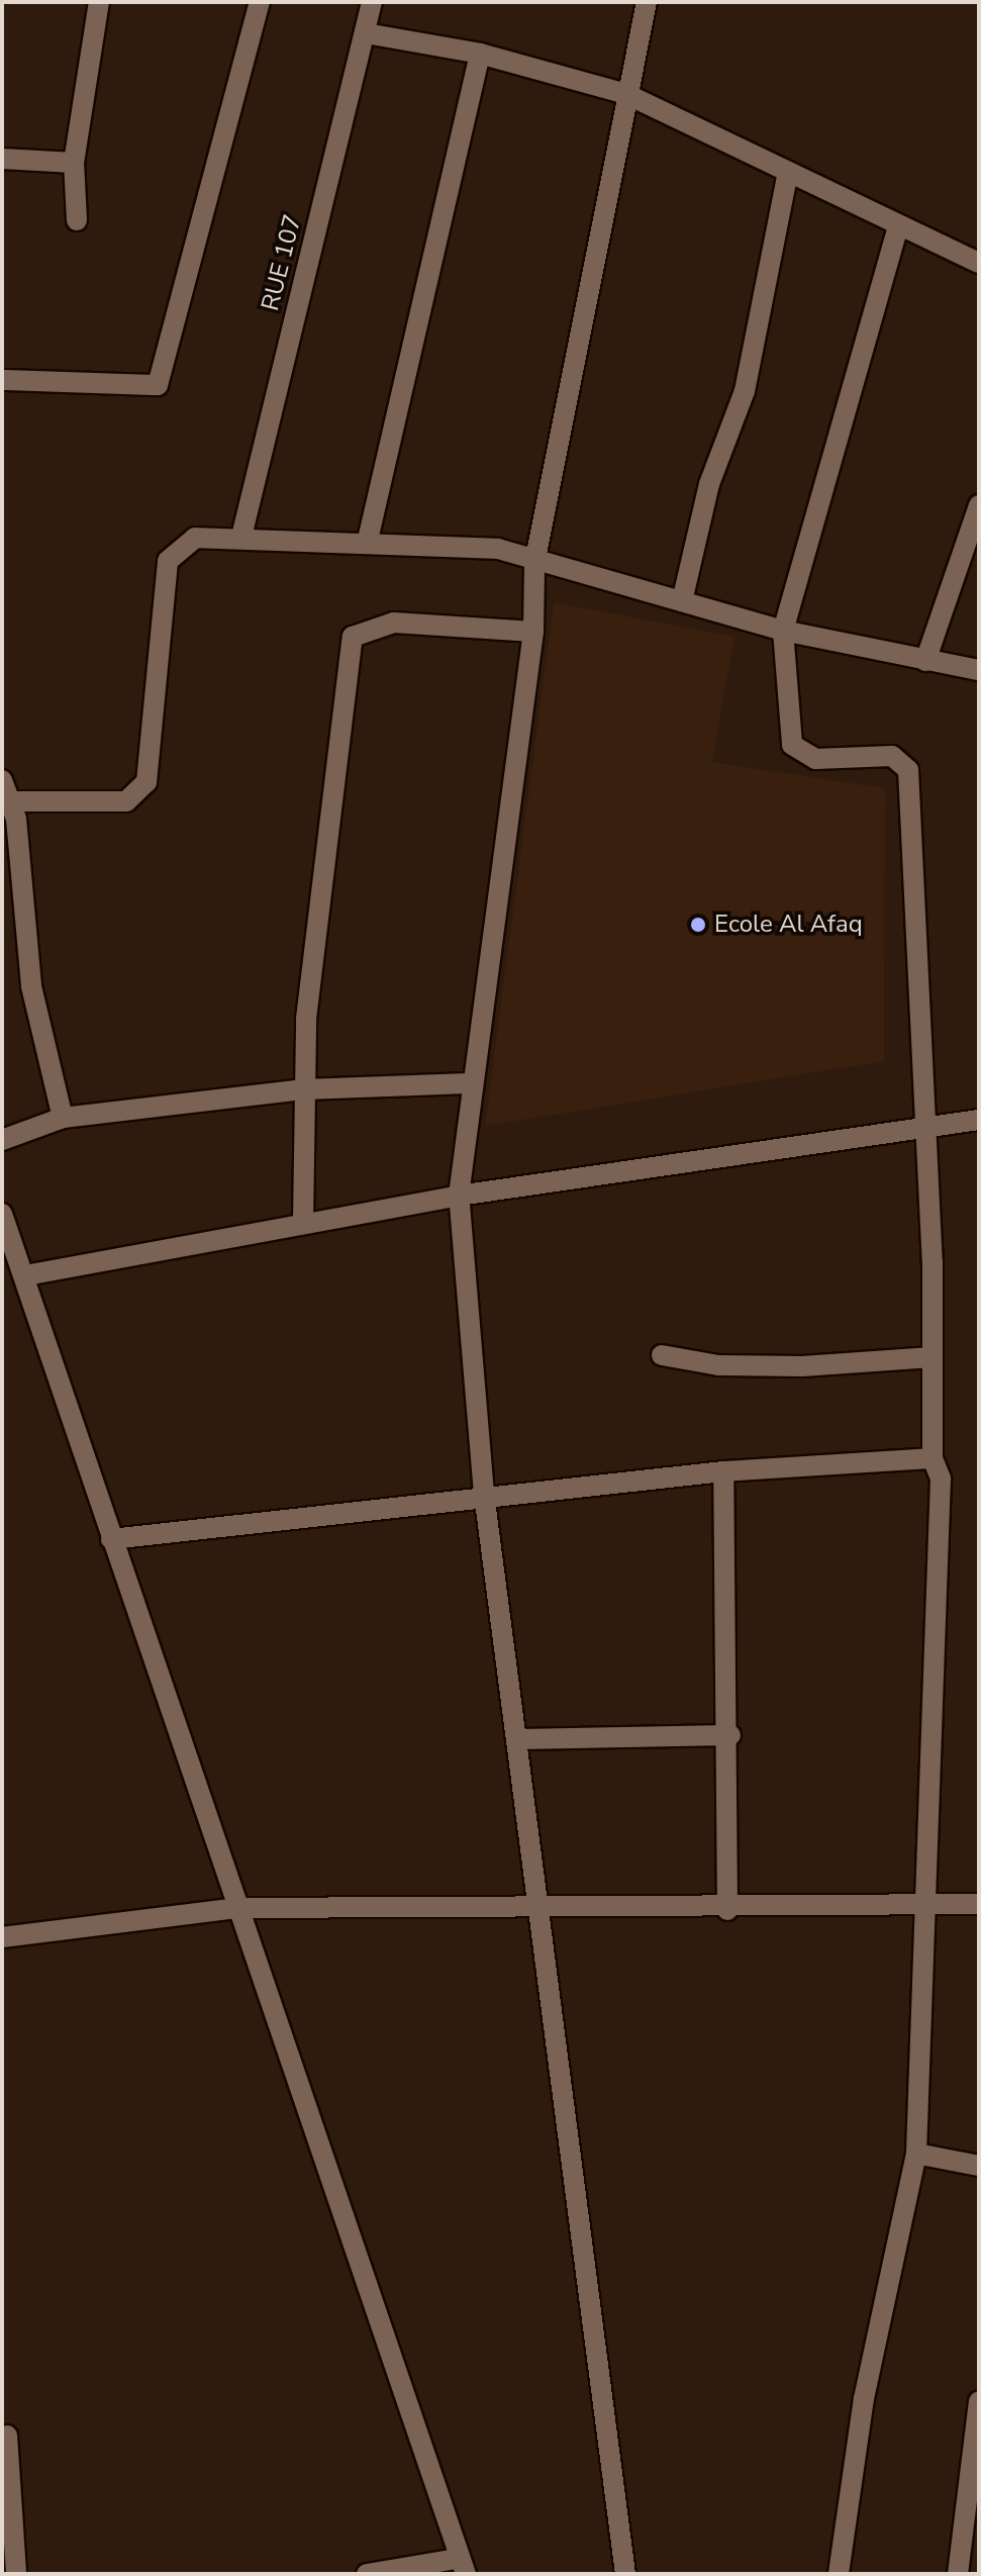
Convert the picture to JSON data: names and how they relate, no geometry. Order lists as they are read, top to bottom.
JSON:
{
  "streets": {
    "street": ["RUE 107"]
  },
  "places": ["Ecole Al Afaq"]
}
